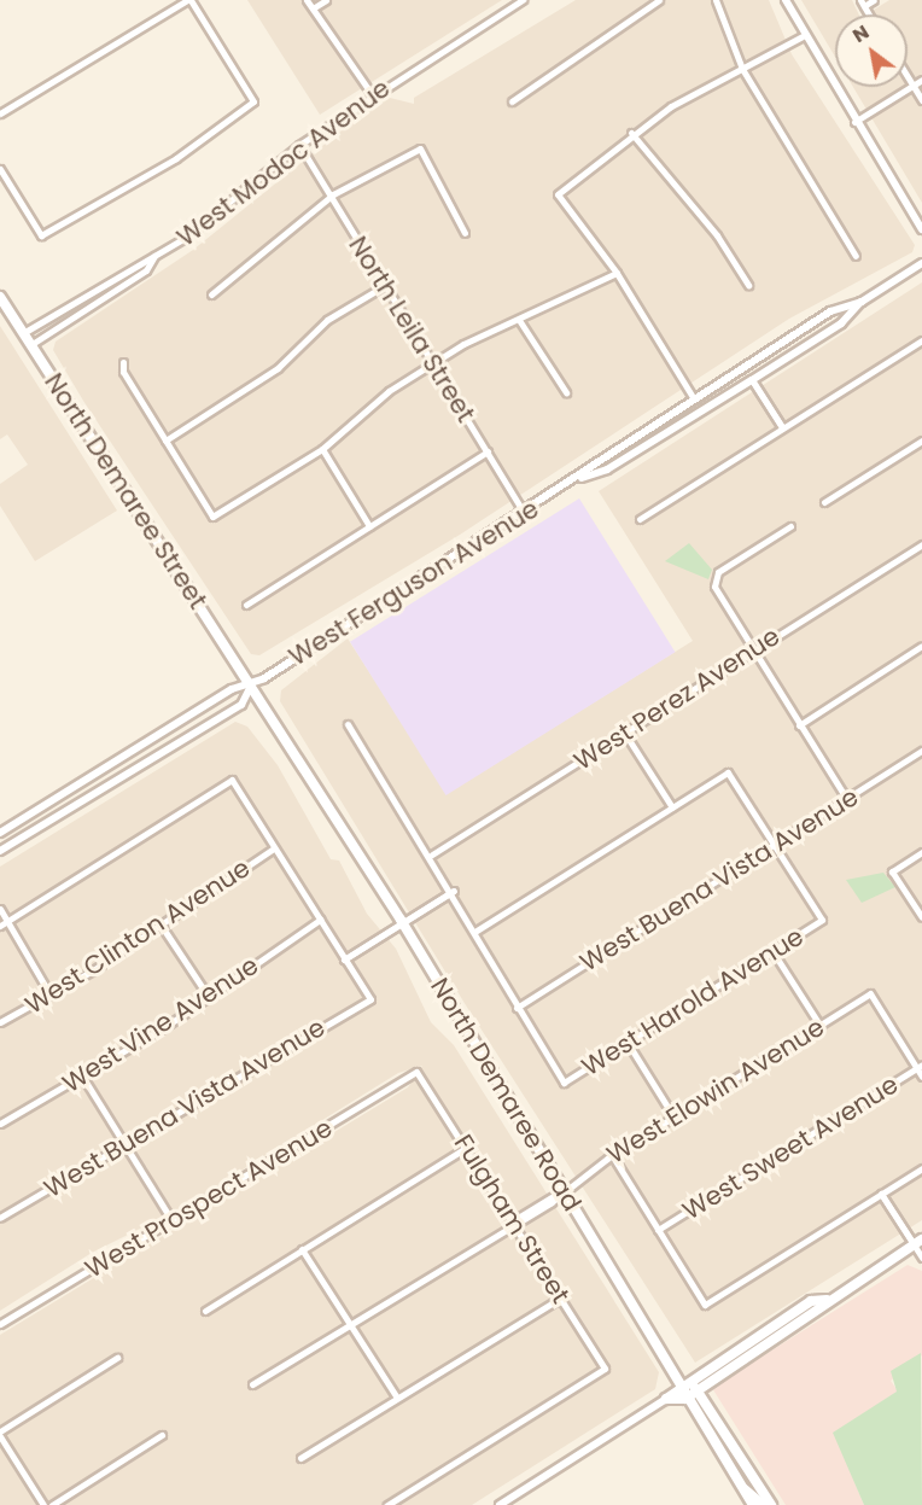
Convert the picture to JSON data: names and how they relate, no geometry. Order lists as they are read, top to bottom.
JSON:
{
  "streets": {
    "main road": ["North Demaree Street", "North Demaree Road"],
    "street": [
      "West Modoc Avenue",
      "North Leila Street",
      "West Ferguson Avenue",
      "West Perez Avenue",
      "West Buena Vista Avenue",
      "West Clinton Avenue",
      "West Harold Avenue",
      "West Vine Avenue",
      "West Elowin Avenue",
      "West Sweet Avenue",
      "West Prospect Avenue",
      "Fulgham Street"
    ]
  },
  "crossings": [
    ["West Modoc Avenue", "North Leila Street"],
    ["West Modoc Avenue", "North Demaree Street"],
    ["North Leila Street", "West Ferguson Avenue"],
    ["North Demaree Street", "West Ferguson Avenue"],
    ["North Demaree Street", "North Demaree Road"],
    ["West Ferguson Avenue", "North Demaree Road"],
    ["West Buena Vista Avenue", "West Harold Avenue"],
    ["West Elowin Avenue", "North Demaree Road"],
    ["West Elowin Avenue", "West Sweet Avenue"],
    ["West Elowin Avenue", "Fulgham Street"],
    ["West Prospect Avenue", "Fulgham Street"]
  ],
  "north": "top left"
}
